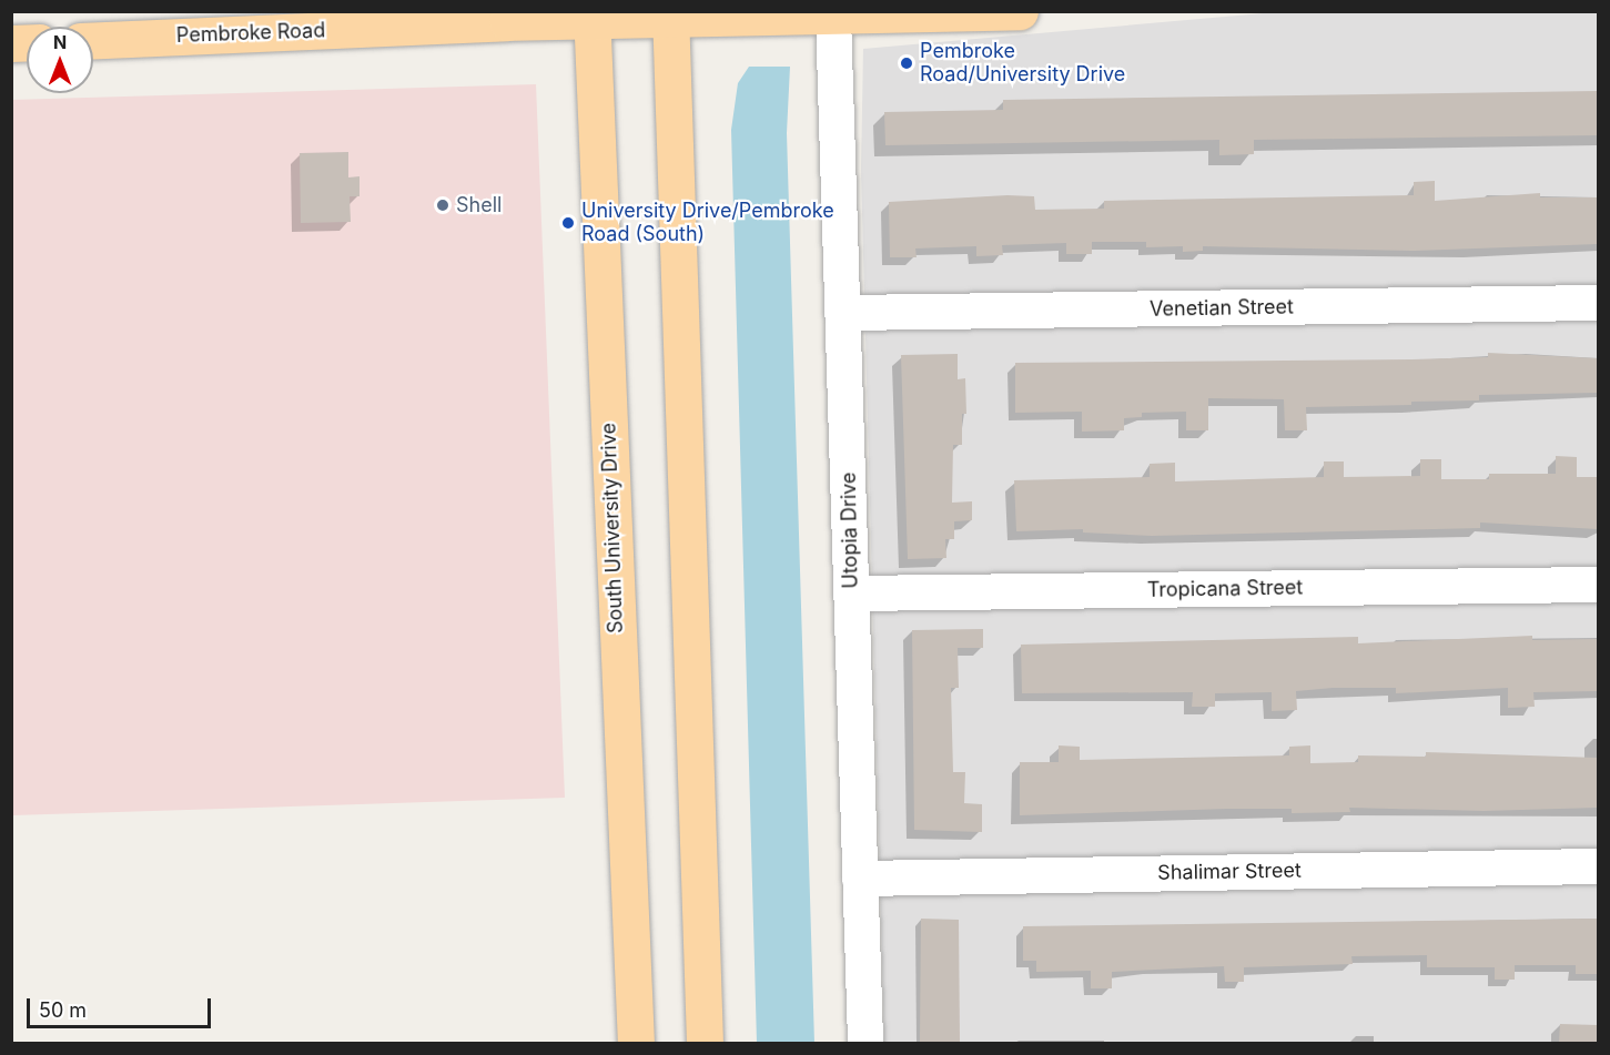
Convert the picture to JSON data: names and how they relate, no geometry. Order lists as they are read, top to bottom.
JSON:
{
  "streets": {
    "main road": ["Pembroke Road", "South University Drive"],
    "street": [
      "Venetian Street",
      "Utopia Drive",
      "Tropicana Street",
      "Shalimar Street"
    ]
  },
  "crossings": [
    ["Pembroke Road", "South University Drive"],
    ["Pembroke Road", "Utopia Drive"],
    ["Venetian Street", "Utopia Drive"],
    ["Utopia Drive", "Tropicana Street"],
    ["Utopia Drive", "Shalimar Street"]
  ],
  "places": ["Pembroke Road/University Drive", "Shell", "University Drive/Pembroke Road (South)"],
  "scale_bar": "50 m",
  "north": "top"
}
